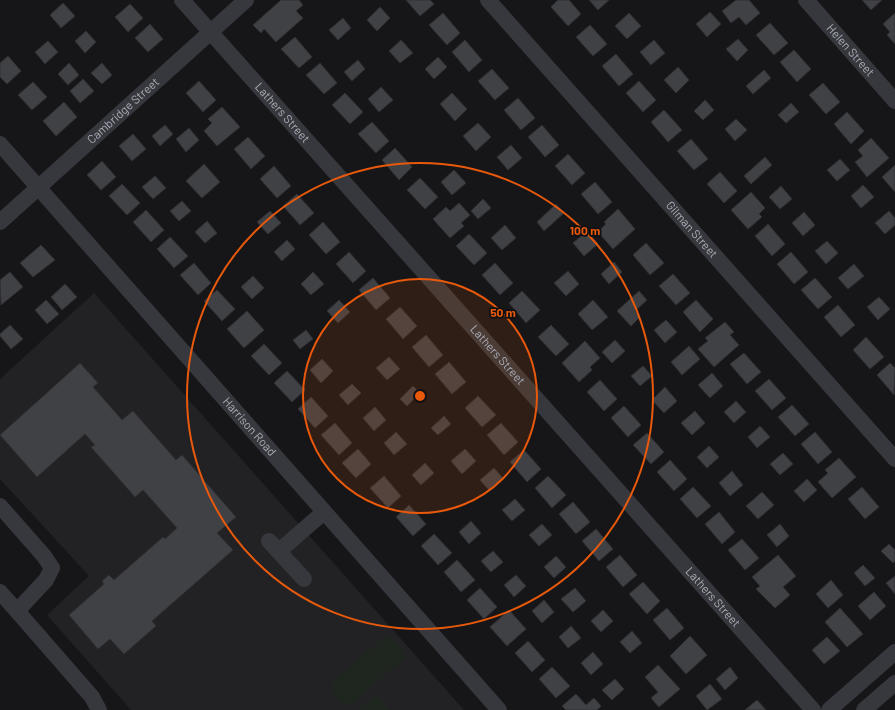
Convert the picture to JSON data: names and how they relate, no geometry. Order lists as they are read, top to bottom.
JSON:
{
  "streets": {
    "street": [
      "Helen Street",
      "Cambridge Street",
      "Lathers Street",
      "Gilman Street",
      "Harrison Road"
    ]
  },
  "crossings": [
    ["Cambridge Street", "Lathers Street"],
    ["Cambridge Street", "Harrison Road"]
  ],
  "rings": ["100 m", "50 m"]
}
